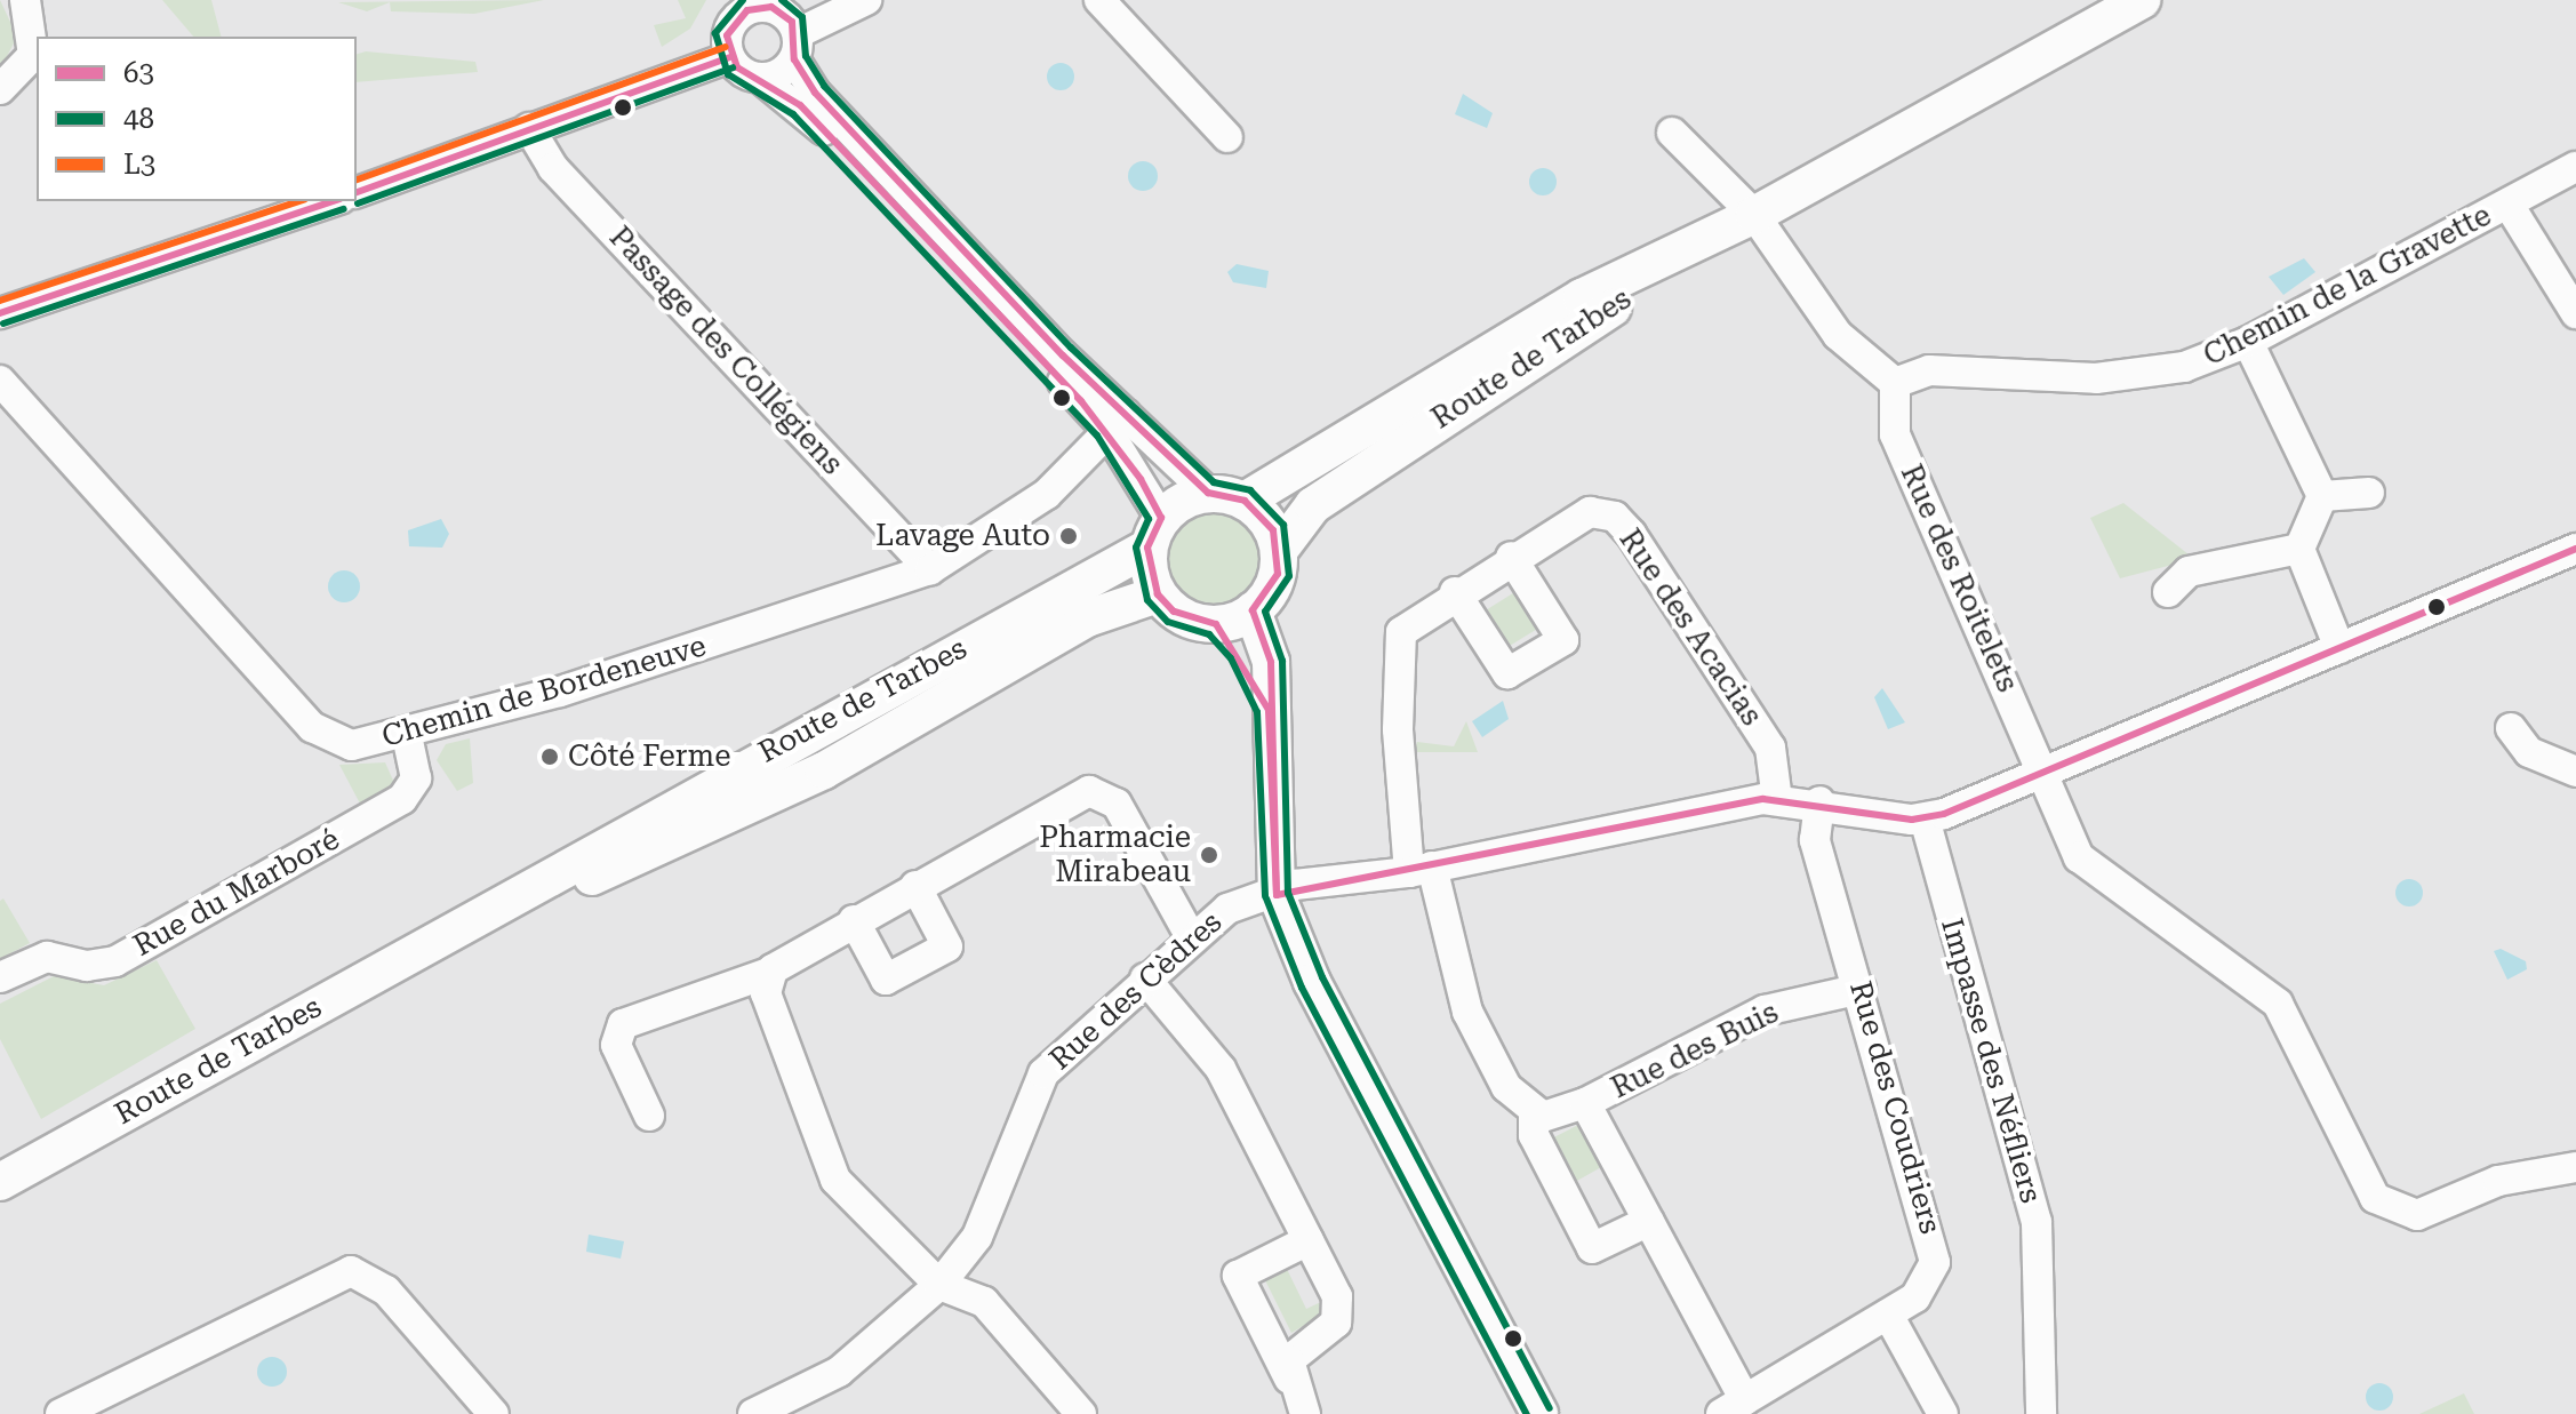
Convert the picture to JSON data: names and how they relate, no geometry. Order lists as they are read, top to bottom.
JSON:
{
  "streets": {
    "main road": ["Route de Tarbes"],
    "street": [
      "Chemin de la Gravette",
      "Passage des Collégiens",
      "Rue des Roitelets",
      "Rue des Acacias",
      "Chemin de Bordeneuve",
      "Rue du Marboré",
      "Rue des Cèdres",
      "Rue des Buis",
      "Impasse des Néfliers",
      "Rue des Coudriers"
    ]
  },
  "crossings": [
    ["Chemin de la Gravette", "Rue des Roitelets"],
    ["Passage des Collégiens", "Chemin de Bordeneuve"],
    ["Rue des Acacias", "Rue des Buis"],
    ["Rue des Acacias", "Rue des Coudriers"],
    ["Chemin de Bordeneuve", "Rue du Marboré"],
    ["Rue des Buis", "Rue des Coudriers"]
  ],
  "places": ["Lavage Auto", "Côté Ferme", "Pharmacie Mirabeau"],
  "lines": ["transit line 48", "transit line 63", "transit line L3"],
  "legend": ["63", "48", "L3"]
}
